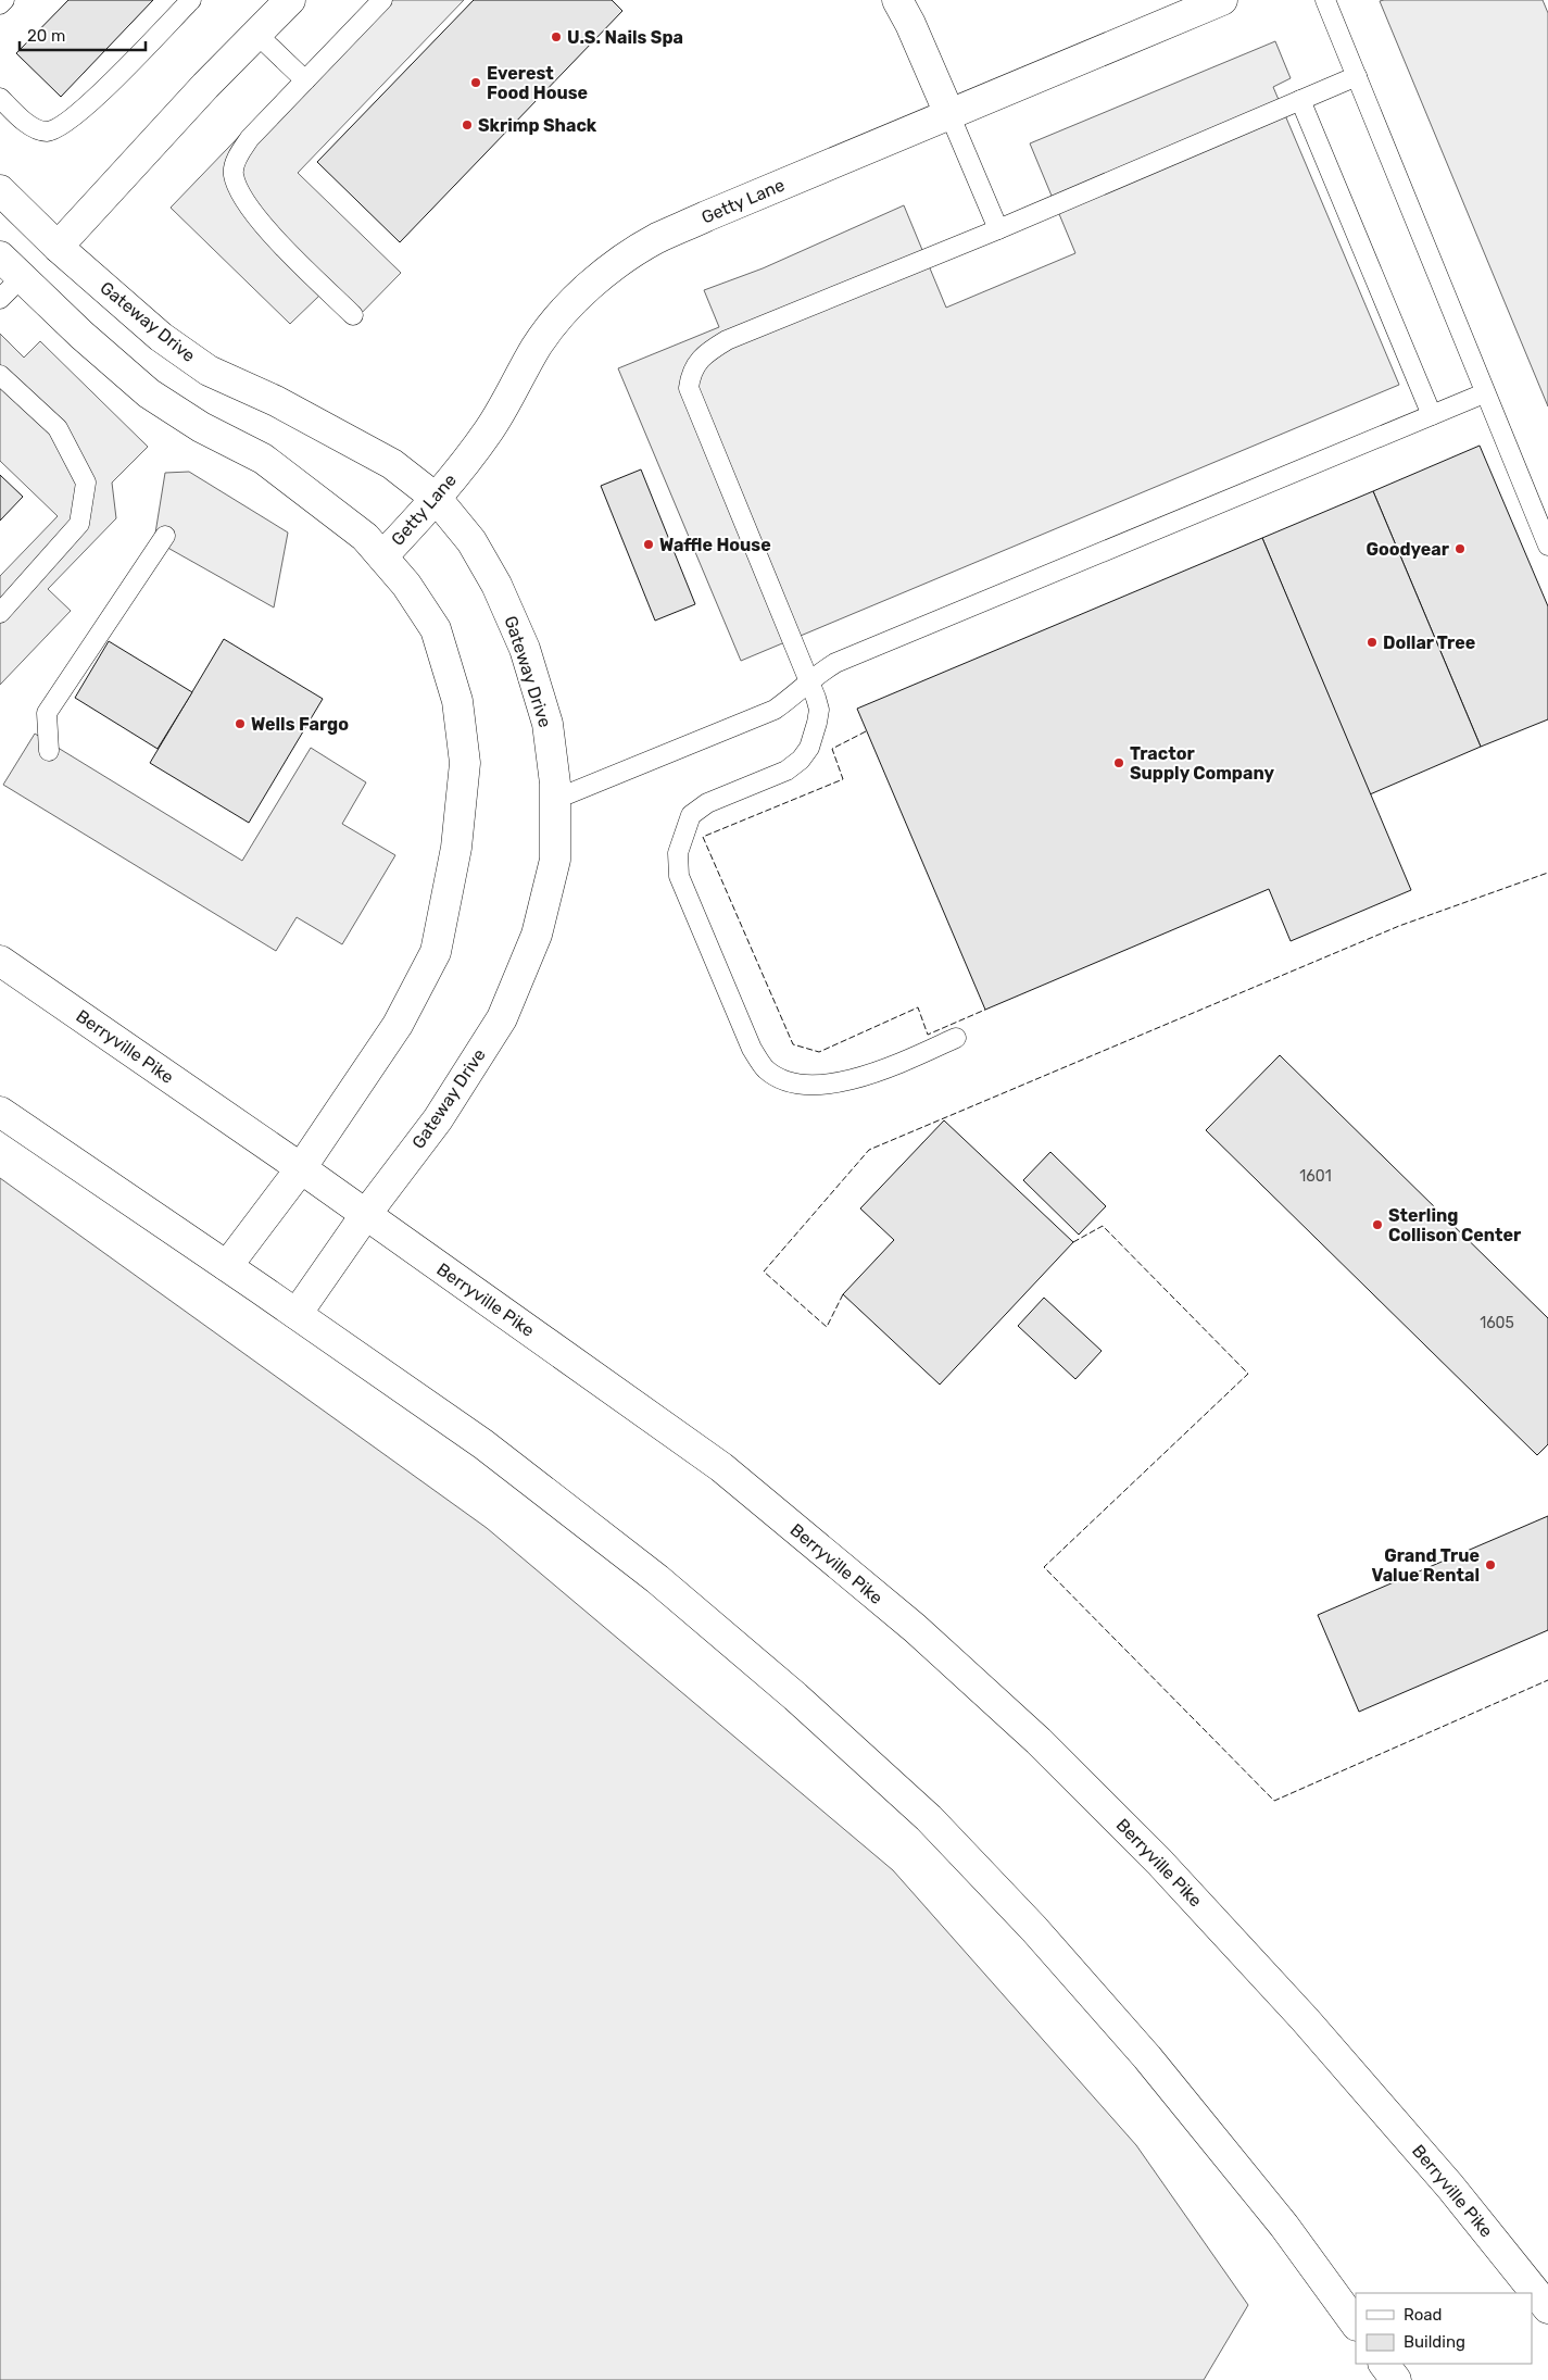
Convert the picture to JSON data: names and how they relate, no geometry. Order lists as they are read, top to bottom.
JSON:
{
  "streets": {
    "main road": ["Getty Lane", "Gateway Drive", "Berryville Pike"]
  },
  "crossings": [
    ["Getty Lane", "Gateway Drive"],
    ["Gateway Drive", "Berryville Pike"]
  ],
  "places": [
    "U.S. Nails Spa",
    "Everest Food House",
    "Skrimp Shack",
    "Waffle House",
    "Goodyear",
    "Dollar Tree",
    "Wells Fargo",
    "Tractor Supply Company",
    "Sterling Collison Center",
    "Grand True Value Rental"
  ],
  "house_numbers": ["1601", "1605"],
  "legend": ["Road", "Building"],
  "scale_bar": "20 m"
}
